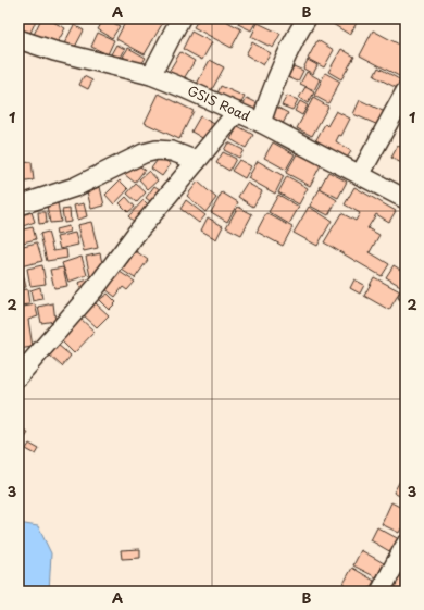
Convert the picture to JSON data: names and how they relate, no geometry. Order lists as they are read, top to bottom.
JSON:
{
  "streets": {
    "street": ["GSIS Road"]
  },
  "grid": {
    "columns": ["A", "B"],
    "rows": ["1", "2", "3"]
  }
}
